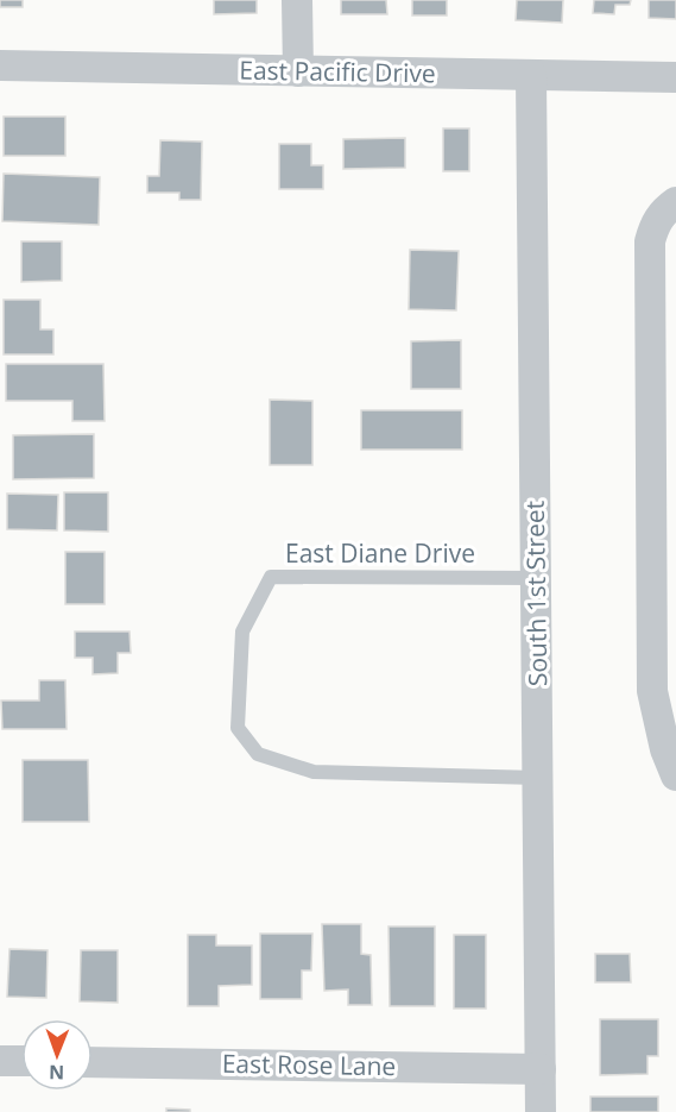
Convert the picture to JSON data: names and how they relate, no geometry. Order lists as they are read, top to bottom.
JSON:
{
  "streets": {
    "street": ["East Pacific Drive", "South 1st Street", "East Rose Lane"],
    "lane": ["East Diane Drive"]
  },
  "crossings": [
    ["East Pacific Drive", "South 1st Street"],
    ["East Diane Drive", "South 1st Street"],
    ["South 1st Street", "East Rose Lane"]
  ],
  "north": "bottom"
}
